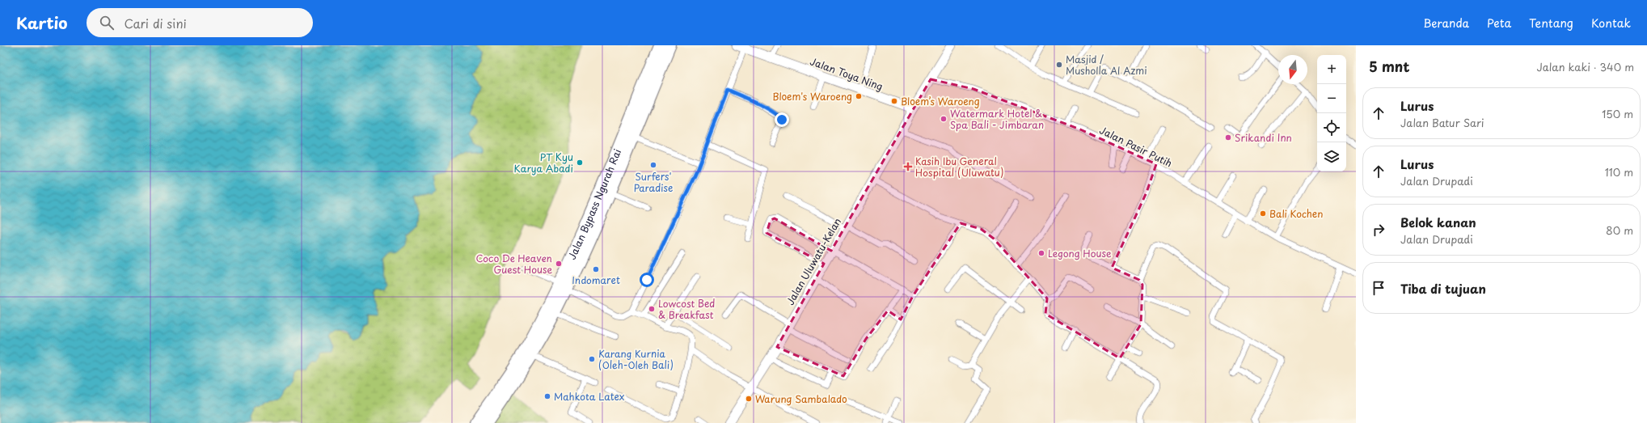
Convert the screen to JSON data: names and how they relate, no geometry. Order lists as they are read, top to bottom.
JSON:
{
  "streets": {
    "highway": ["Jalan Bypass Ngurah Rai"],
    "street": ["Jalan Toya Ning", "Jalan Pasir Putih", "Jalan Uluwatu-Kelan"]
  },
  "crossings": [
    ["Jalan Toya Ning", "Jalan Uluwatu-Kelan"],
    ["Jalan Pasir Putih", "Jalan Uluwatu-Kelan"]
  ],
  "places": {
    "other": [
      "Masjid / Musholla Al Azmi",
      "Bloem's Waroeng",
      "Bloem’s Waroeng",
      "Watermark Hotel & Spa Bali - Jimbaran",
      "Srikandi Inn",
      "PT Kyu Karya Abadi",
      "Surfers' Paradise",
      "Bali Kochen",
      "Legong House",
      "Coco De Heaven Guest House",
      "Indomaret",
      "Lowcost Bed & Breakfast",
      "Karang Kurnia (Oleh-Oleh Bali)",
      "Mahkota Latex",
      "Warung Sambalado"
    ],
    "health": ["Kasih Ibu General Hospital (Uluwatu)"]
  },
  "north": "bottom",
  "page": {
    "header": "Kartio",
    "search": "Cari di sini",
    "nav": [
      "Beranda",
      "Peta",
      "Tentang",
      "Kontak"
    ],
    "heading": ["5 mnt", "Jalan kaki · 340 m"],
    "map_buttons": ["+", "−"],
    "list": [
      ["Lurus", "Jalan Batur Sari", "150 m"],
      ["Lurus", "Jalan Drupadi", "110 m"],
      ["Belok kanan", "Jalan Drupadi", "80 m"],
      "Tiba di tujuan"
    ]
  }
}
